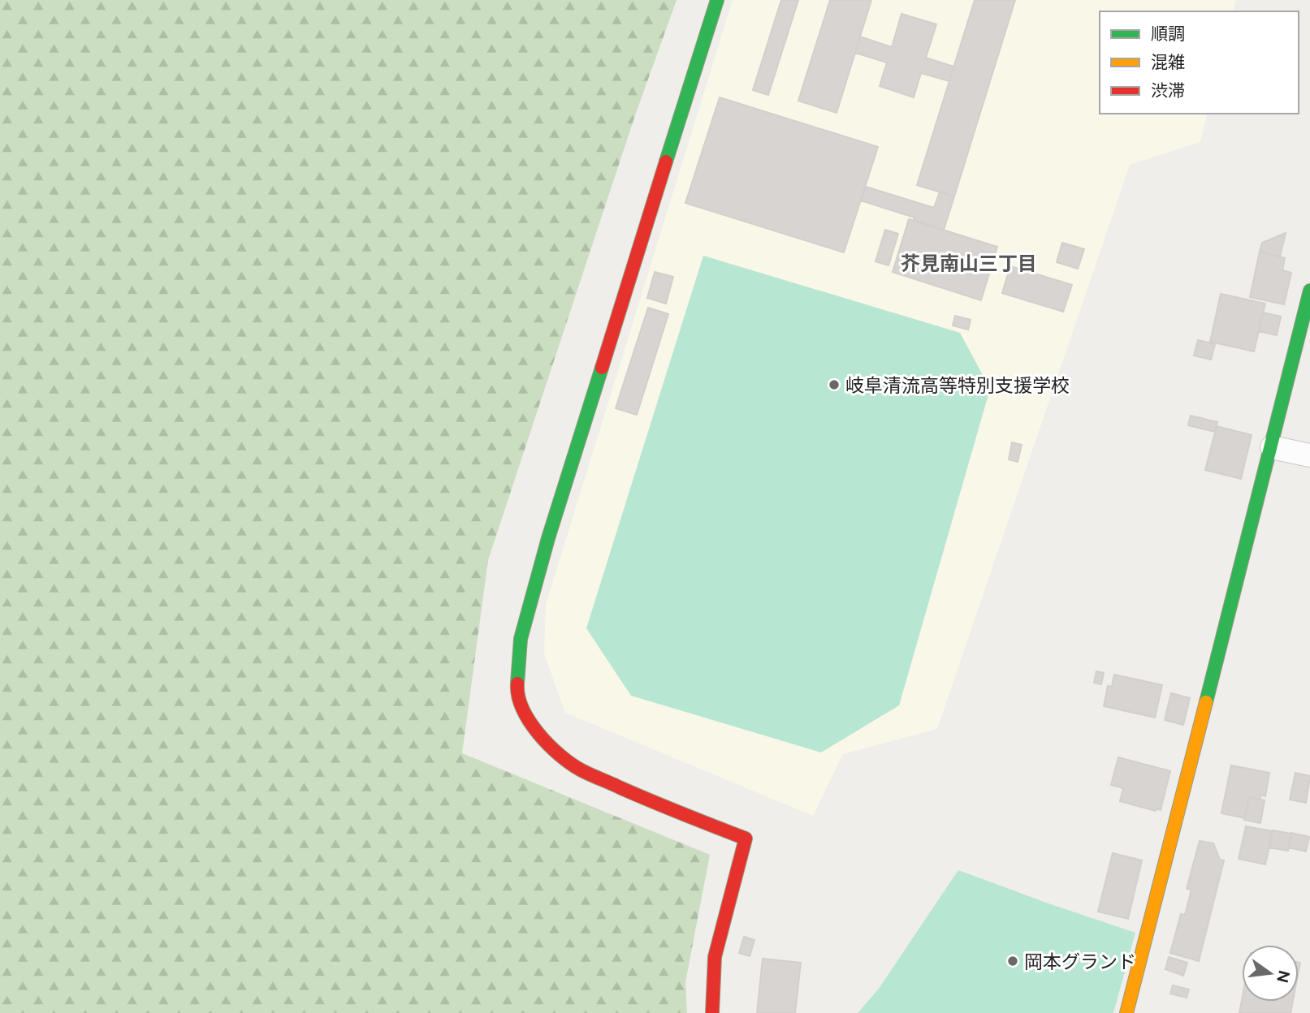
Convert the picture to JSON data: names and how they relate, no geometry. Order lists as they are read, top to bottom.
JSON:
{
  "districts": ["芥見南山三丁目"],
  "places": ["岐阜清流高等特別支援学校", "岡本グランド"],
  "legend": ["順調", "混雑", "渋滞"],
  "north": "right"
}
